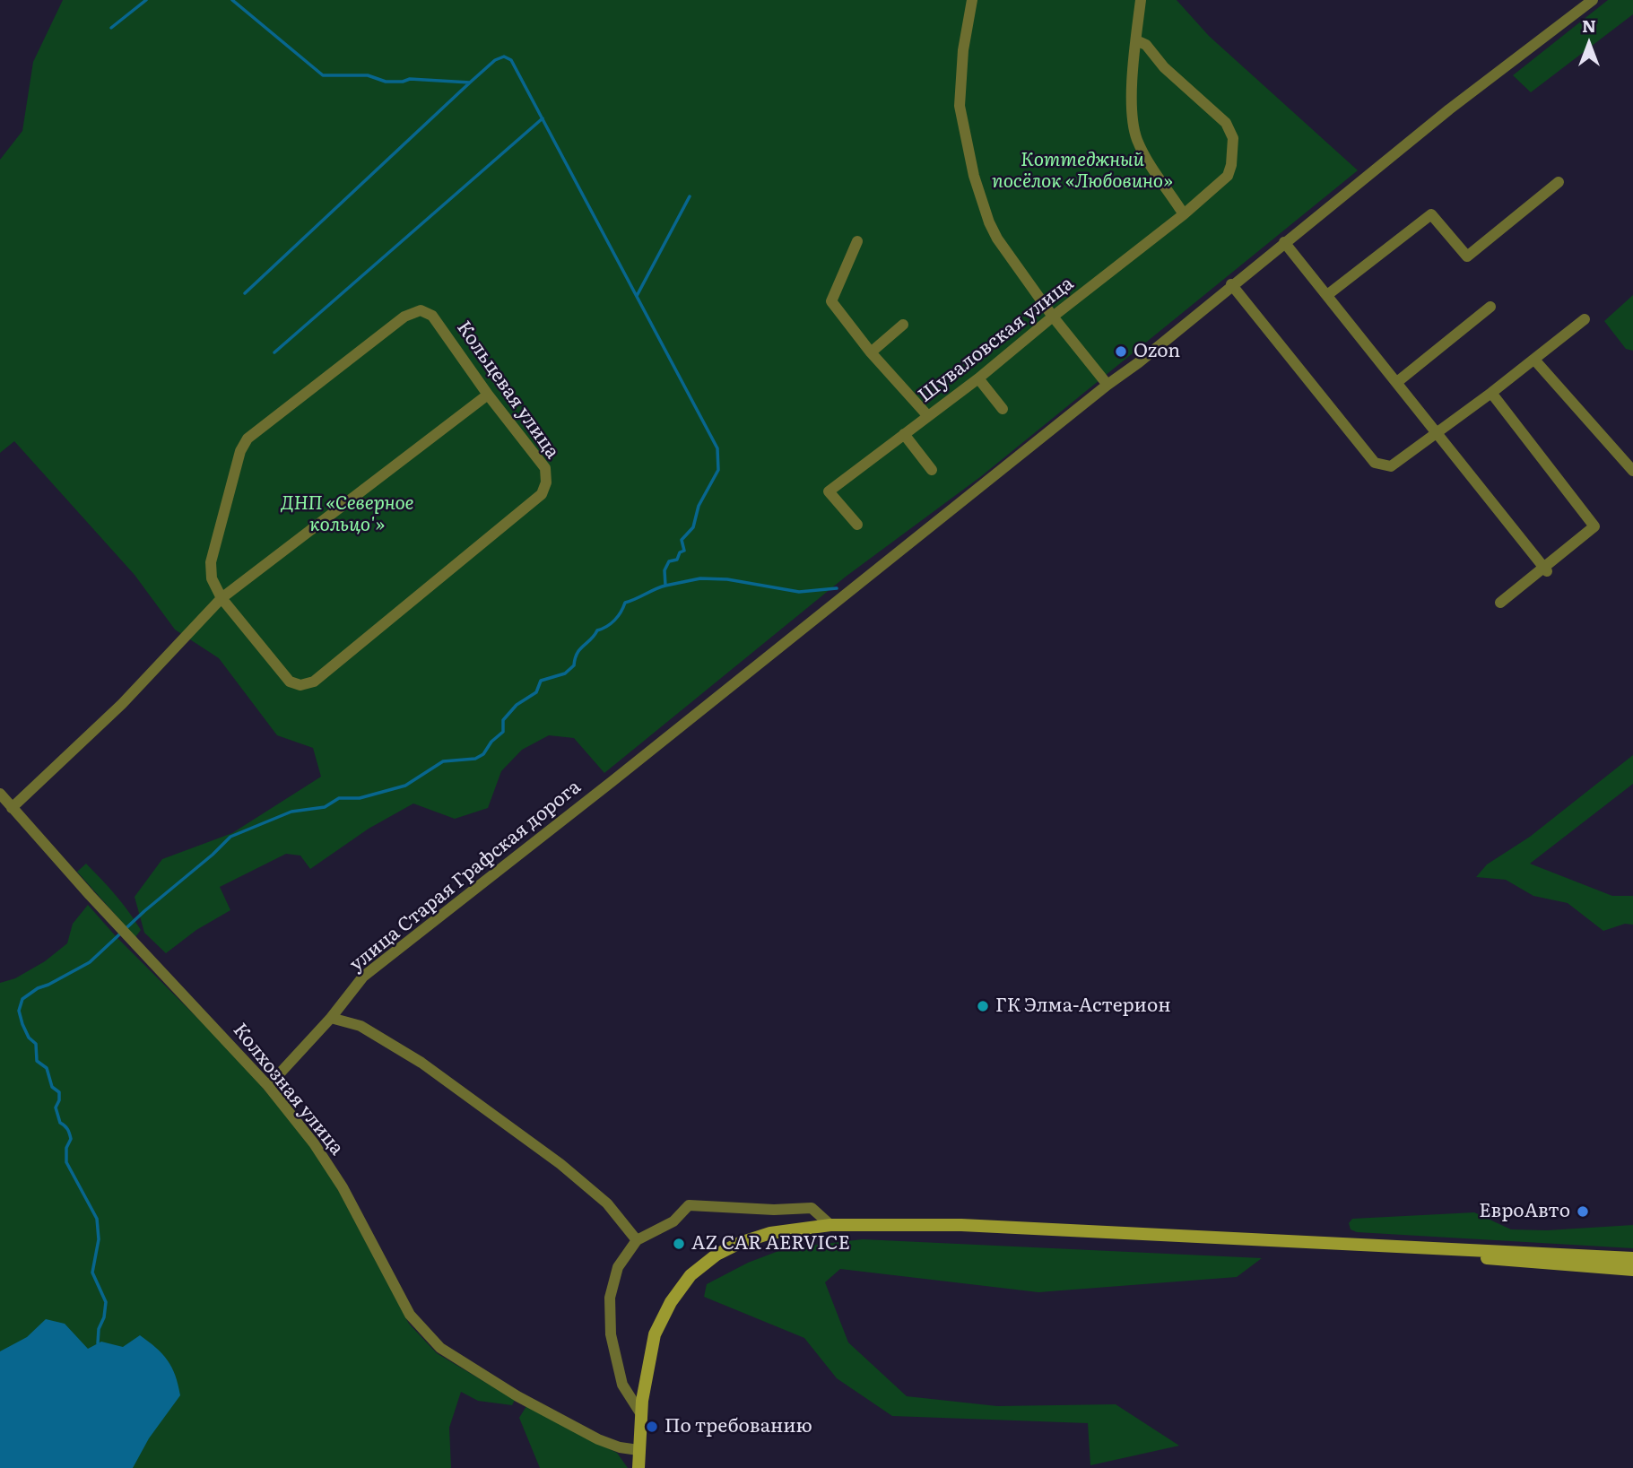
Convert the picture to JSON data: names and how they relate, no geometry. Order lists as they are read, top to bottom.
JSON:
{
  "streets": {
    "street": [
      "Шуваловская улица",
      "Кольцевая улица",
      "улица Старая Графская дорога",
      "Колхозная улица"
    ]
  },
  "crossings": [
    ["улица Старая Графская дорога", "Колхозная улица"]
  ],
  "parks": ["Коттеджный посёлок «Любовино»", "ДНП «Северное кольцо'»"],
  "places": [
    "Ozon",
    "ГК Элма-Астерион",
    "ЕвроАвто",
    "AZ CAR AERVICE",
    "По требованию"
  ],
  "north": "top"
}
